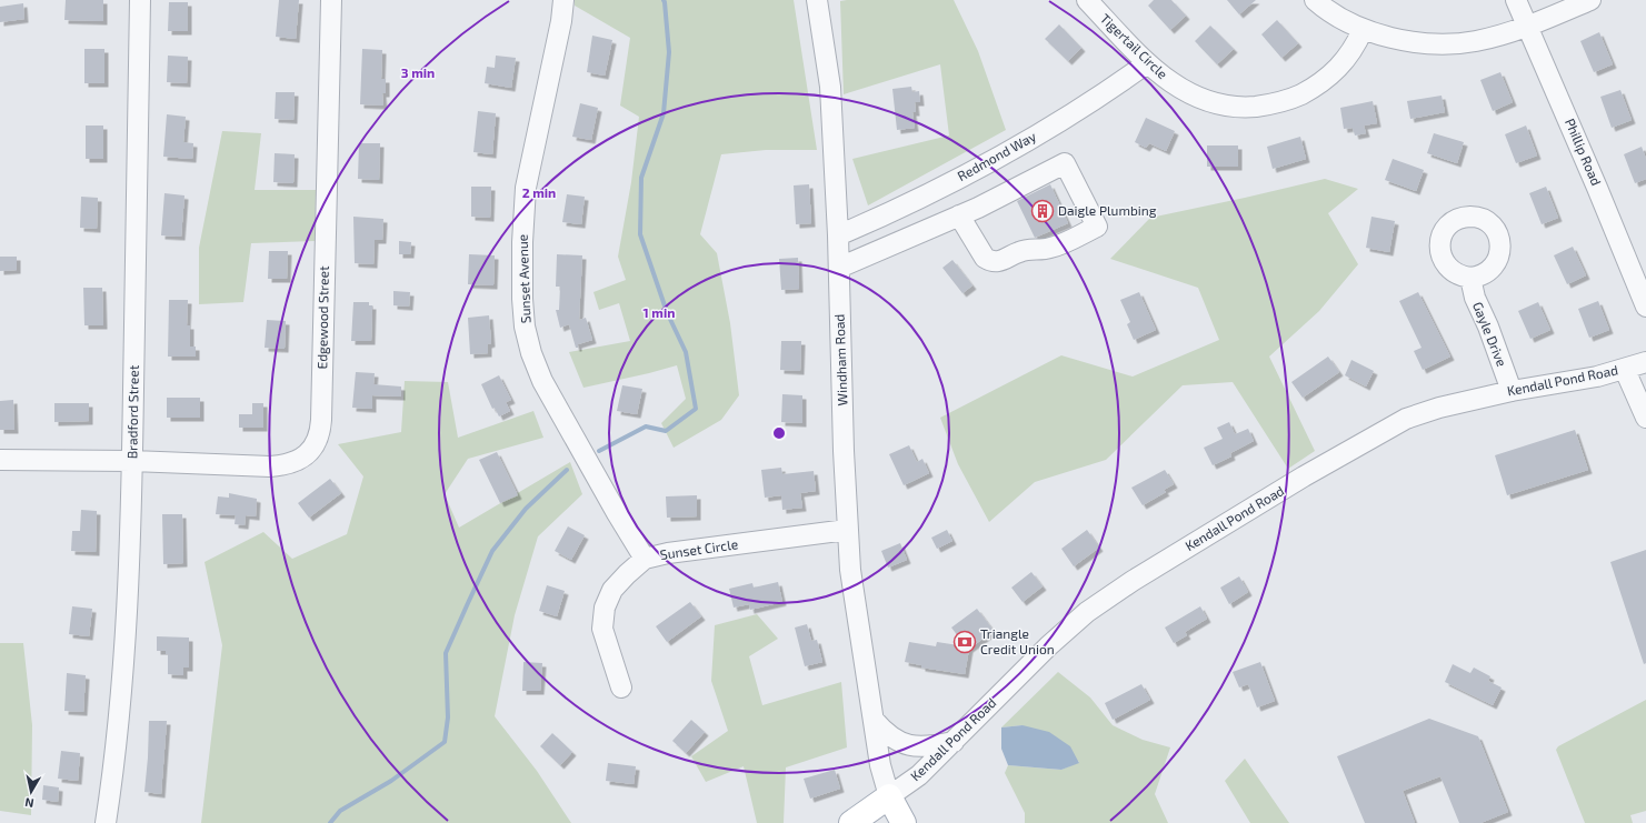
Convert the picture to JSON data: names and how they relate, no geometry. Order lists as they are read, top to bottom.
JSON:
{
  "streets": {
    "street": [
      "Tigertail Circle",
      "Phillip Road",
      "Redmond Way",
      "Sunset Avenue",
      "Edgewood Street",
      "Gayle Drive",
      "Windham Road",
      "Kendall Pond Road",
      "Bradford Street",
      "Sunset Circle"
    ]
  },
  "crossings": [
    ["Tigertail Circle", "Redmond Way"],
    ["Redmond Way", "Windham Road"],
    ["Sunset Avenue", "Sunset Circle"],
    ["Edgewood Street", "Bradford Street"],
    ["Gayle Drive", "Kendall Pond Road"],
    ["Windham Road", "Kendall Pond Road"],
    ["Windham Road", "Sunset Circle"]
  ],
  "places": {
    "building": ["Daigle Plumbing"],
    "bank": ["Triangle Credit Union"]
  },
  "north": "bottom",
  "rings": ["3 min", "2 min", "1 min"]
}
